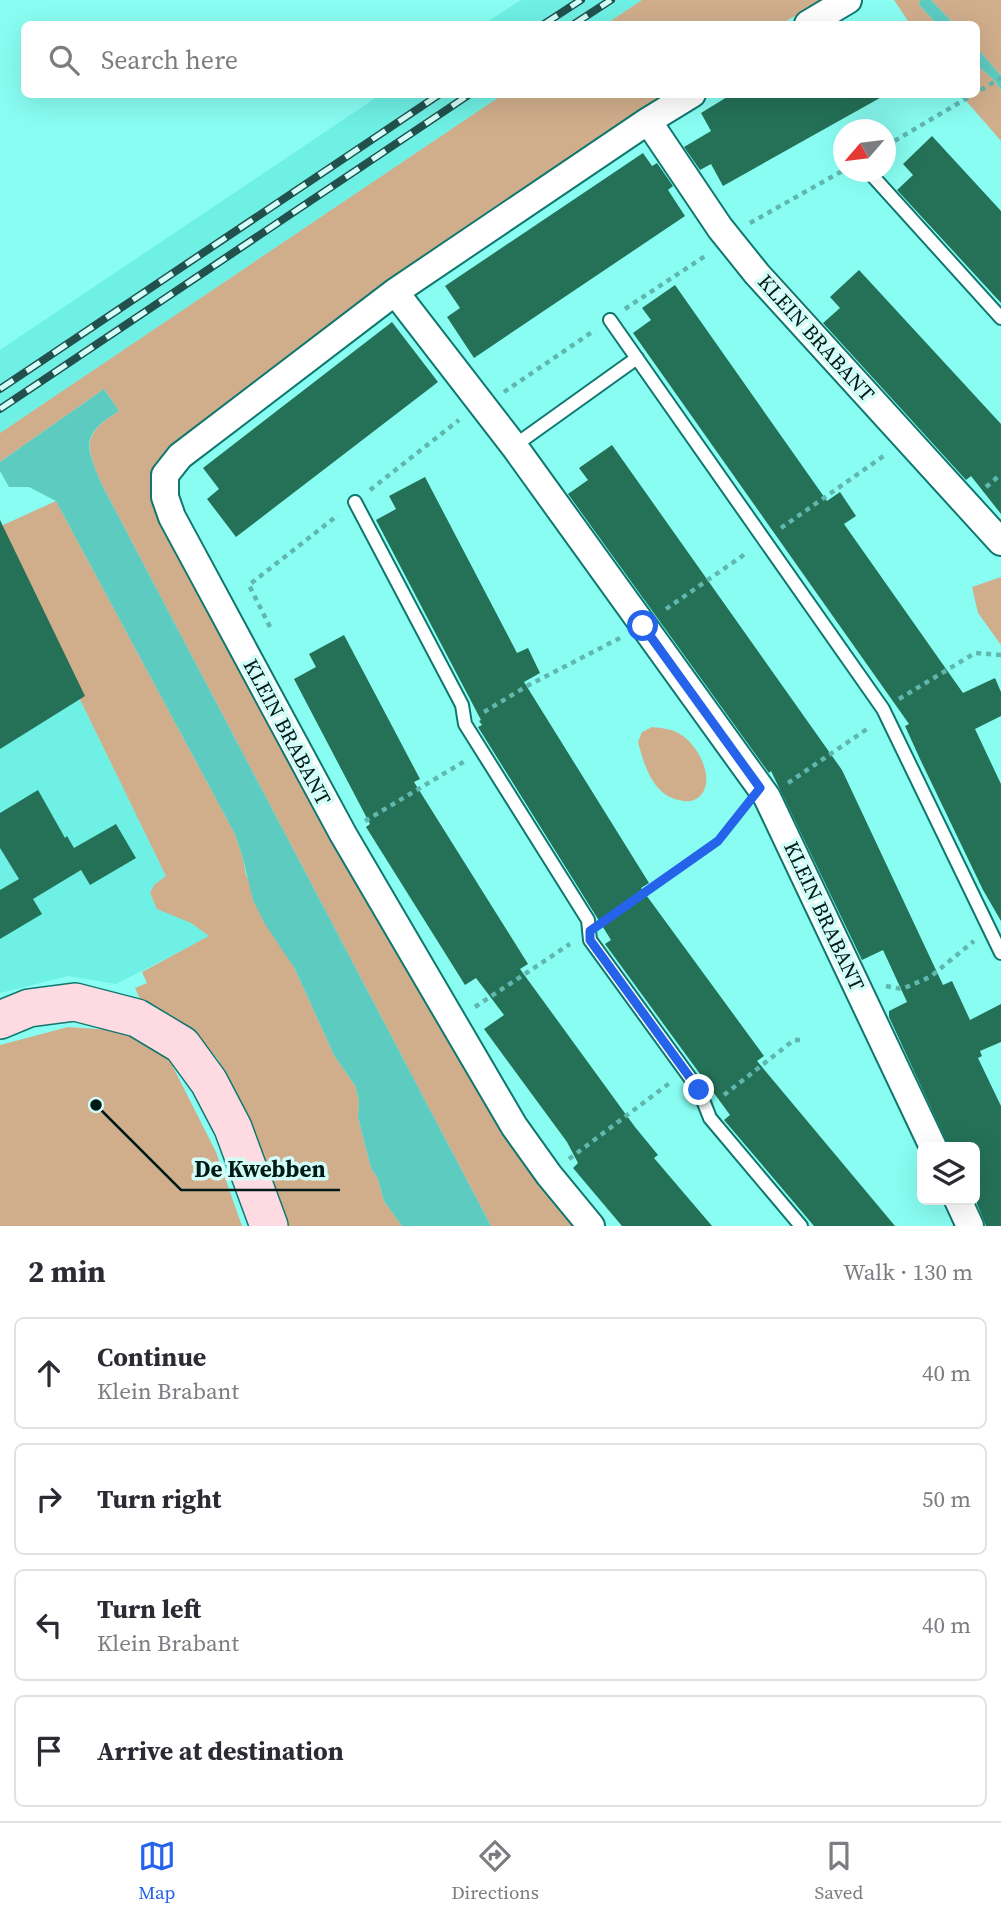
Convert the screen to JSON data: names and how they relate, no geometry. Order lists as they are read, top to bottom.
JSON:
{
  "streets": {
    "street": ["KLEIN BRABANT"]
  },
  "places": ["De Kwebben"],
  "north": "bottom left",
  "page": {
    "search": "Search here",
    "heading": ["2 min", "Walk · 130 m"],
    "list": [
      ["Continue", "Klein Brabant", "40 m"],
      ["Turn right", "50 m"],
      ["Turn left", "Klein Brabant", "40 m"],
      "Arrive at destination"
    ],
    "nav": ["Map", "Directions", "Saved"]
  }
}
